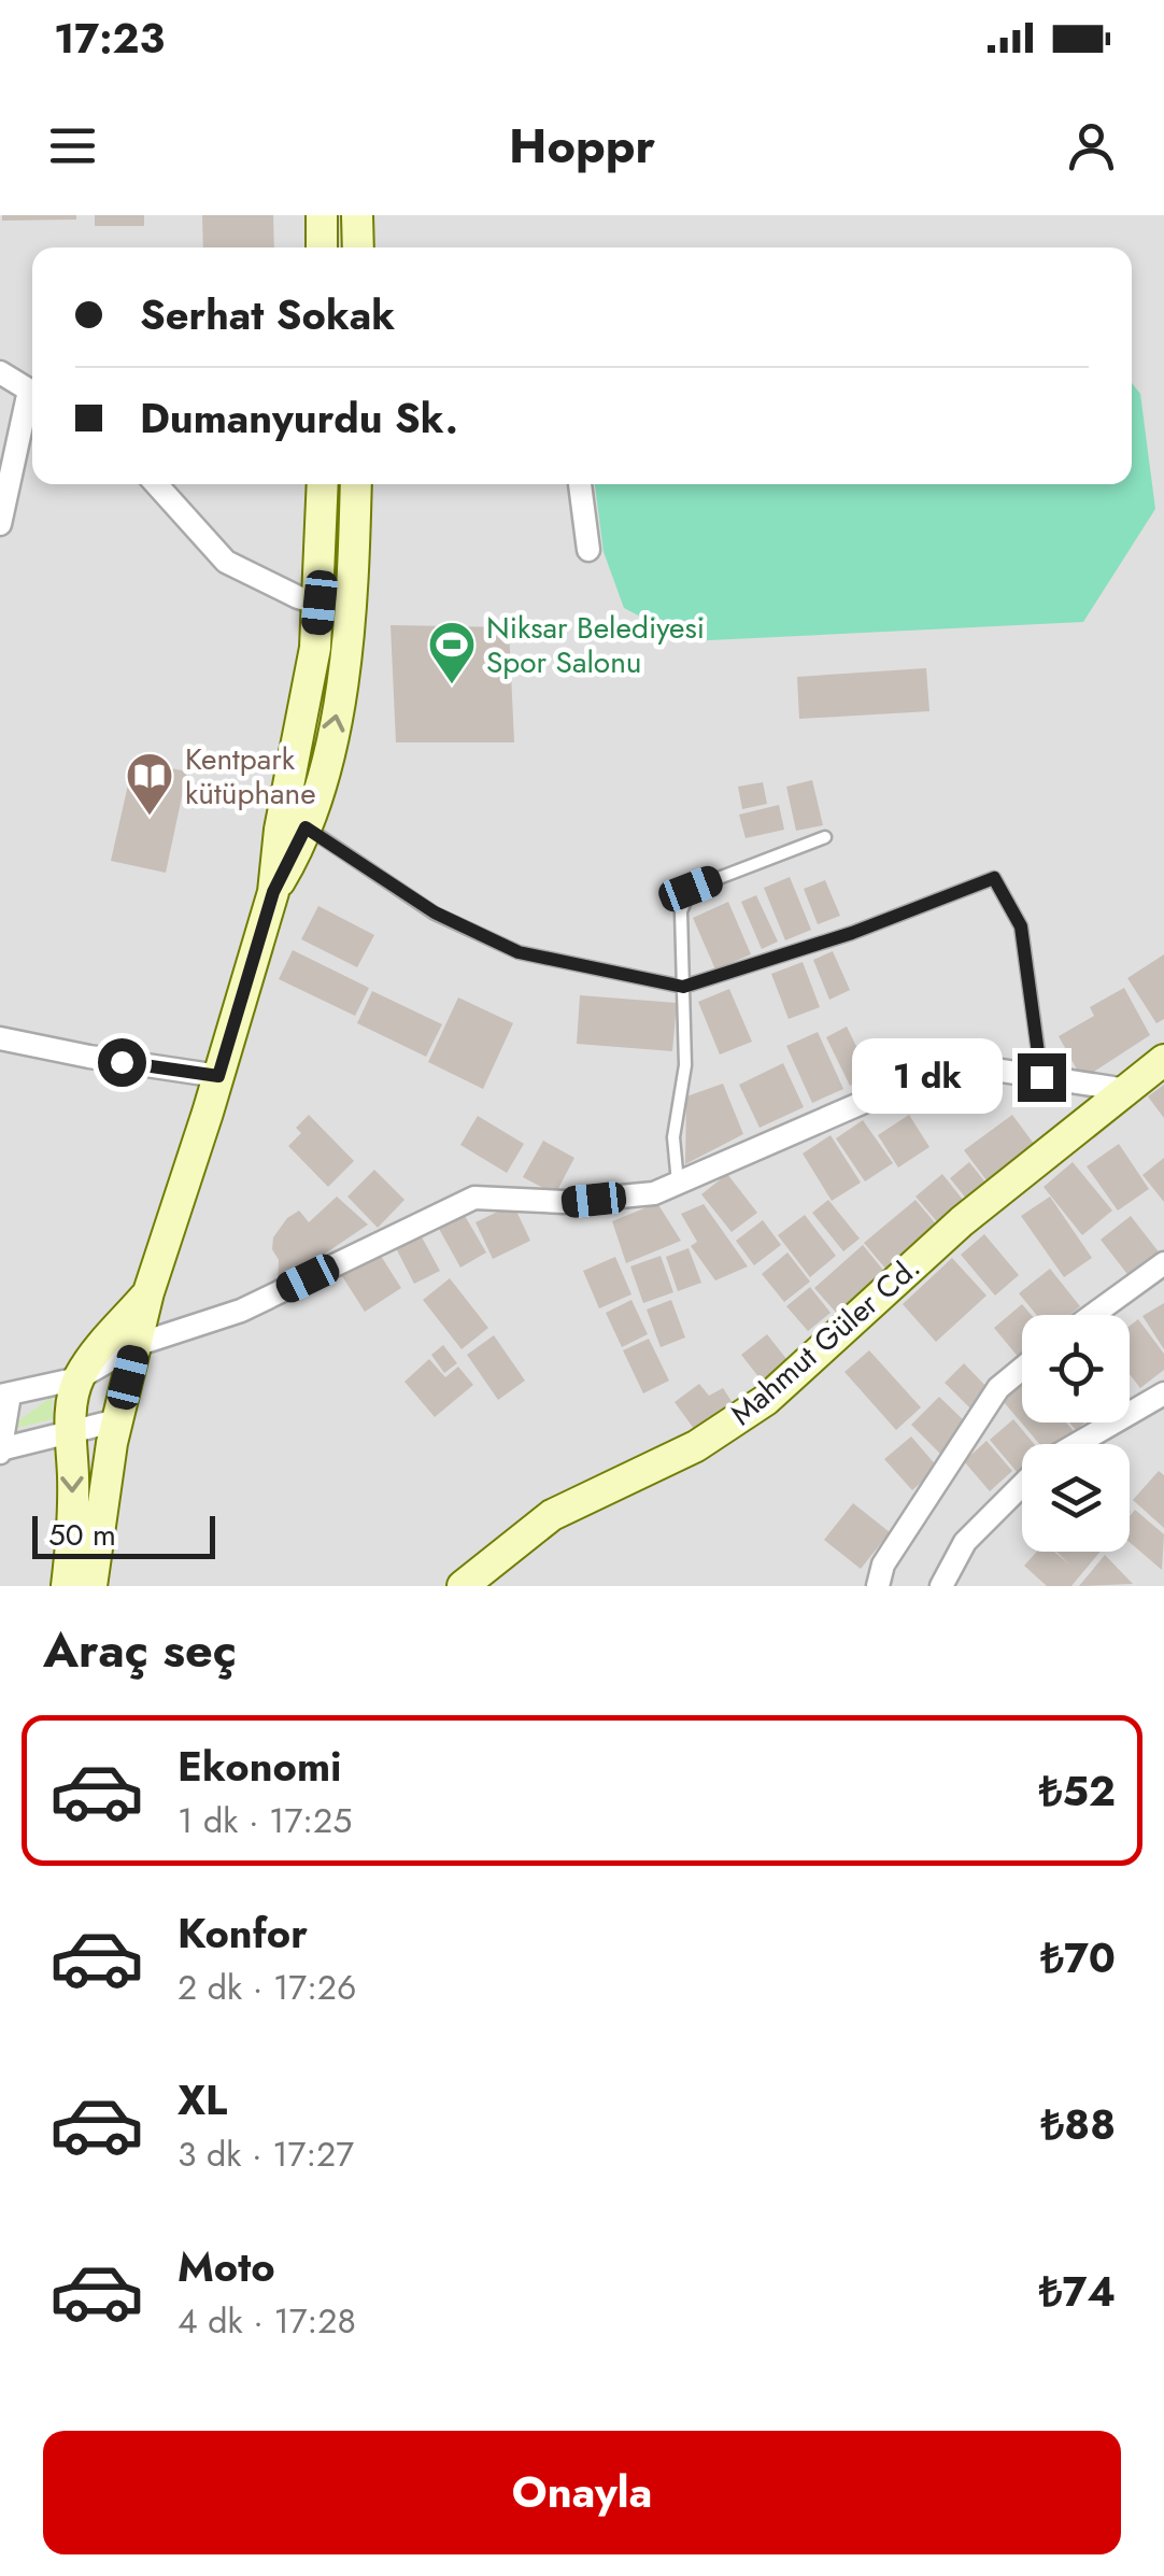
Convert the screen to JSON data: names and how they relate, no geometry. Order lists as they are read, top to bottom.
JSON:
{
  "streets": {
    "main road": ["Mahmut Güler Cd."]
  },
  "places": {
    "sports": ["Niksar Belediyesi Spor Salonu"],
    "library": ["Kentpark kütüphane"]
  },
  "scale_bar": "50 m",
  "page": {
    "status": "17:23",
    "header": "Hoppr",
    "banner": ["Serhat Sokak", "Dumanyurdu Sk."],
    "bubble": "1 dk",
    "scale": "50 m",
    "heading": "Araç seç",
    "list": [
      {
        "name": "Ekonomi",
        "note": "1 dk · 17:25",
        "value": "₺52"
      },
      {
        "name": "Konfor",
        "note": "2 dk · 17:26",
        "value": "₺70"
      },
      {
        "name": "XL",
        "note": "3 dk · 17:27",
        "value": "₺88"
      },
      {
        "name": "Moto",
        "note": "4 dk · 17:28",
        "value": "₺74"
      }
    ],
    "buttons": "Onayla"
  }
}
